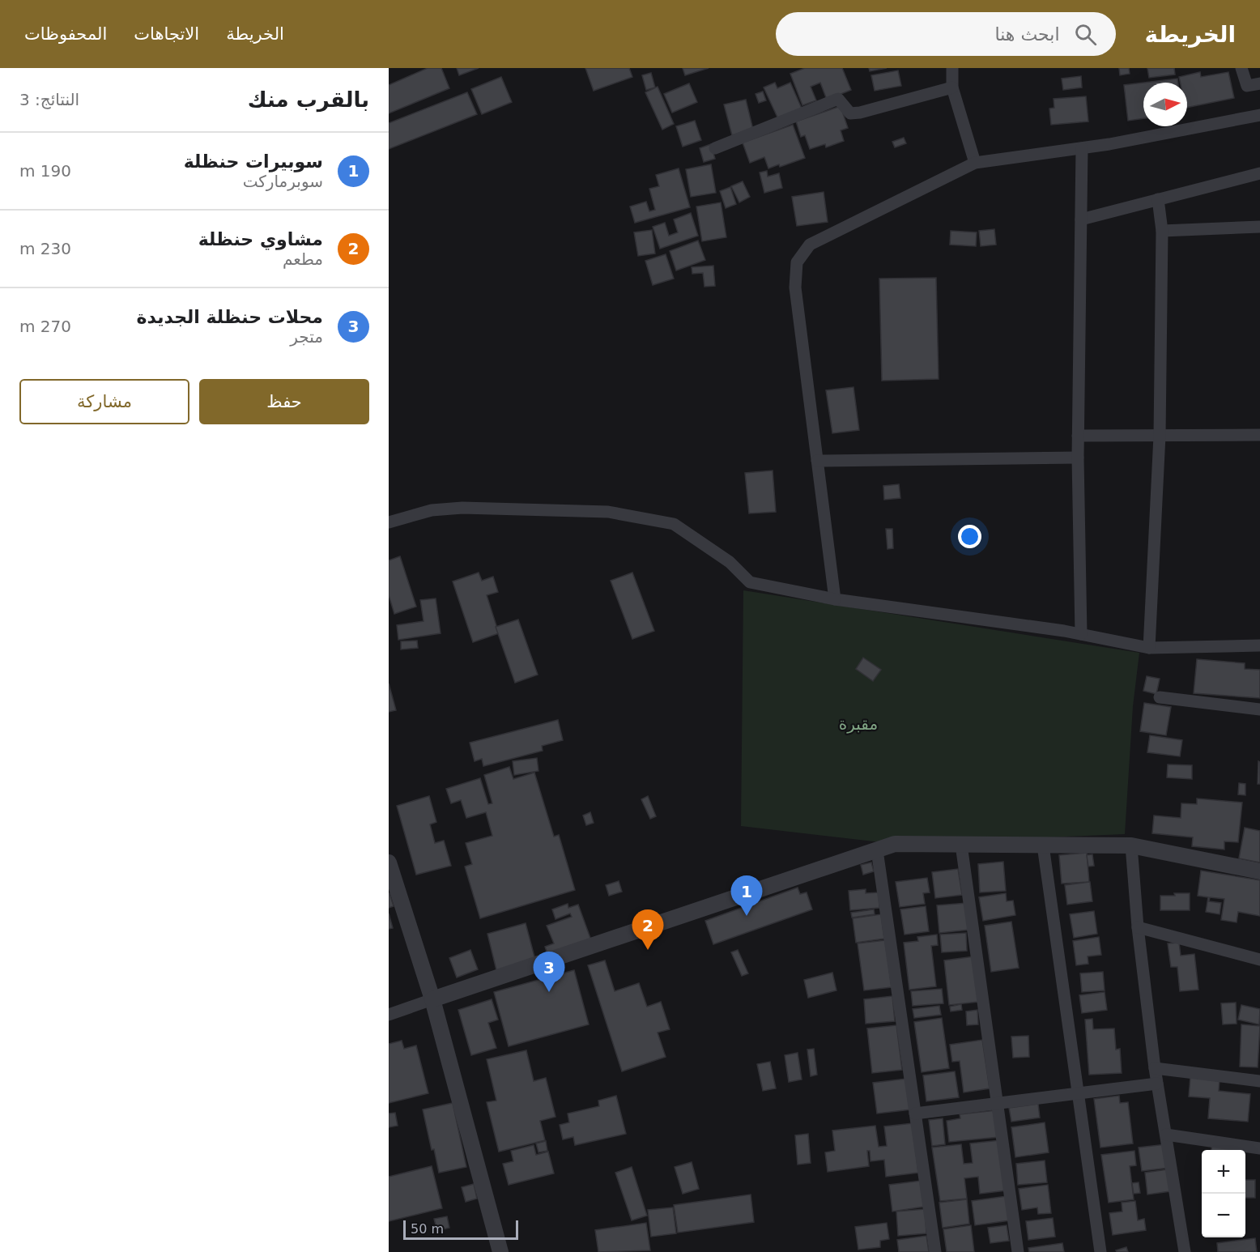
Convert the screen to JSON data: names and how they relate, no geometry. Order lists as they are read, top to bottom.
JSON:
{
  "parks": ["مقبرة"],
  "scale_bar": "50 m",
  "north": "right",
  "page": {
    "header": "الخريطة",
    "search": "ابحث هنا",
    "nav": ["الخريطة", "الاتجاهات", "المحفوظات"],
    "heading": ["بالقرب منك", "النتائج: 3"],
    "list": [
      {
        "mark": "1",
        "name": "سوبيرات حنظلة",
        "note": "سوبرماركت",
        "value": "190 m"
      },
      {
        "mark": "2",
        "name": "مشاوي حنظلة",
        "note": "مطعم",
        "value": "230 m"
      },
      {
        "mark": "3",
        "name": "محلات حنظلة الجديدة",
        "note": "متجر",
        "value": "270 m"
      }
    ],
    "buttons": ["حفظ", "مشاركة"],
    "pins": ["1", "2", "3"],
    "map_buttons": ["+", "−"],
    "scale": "50 m"
  }
}
